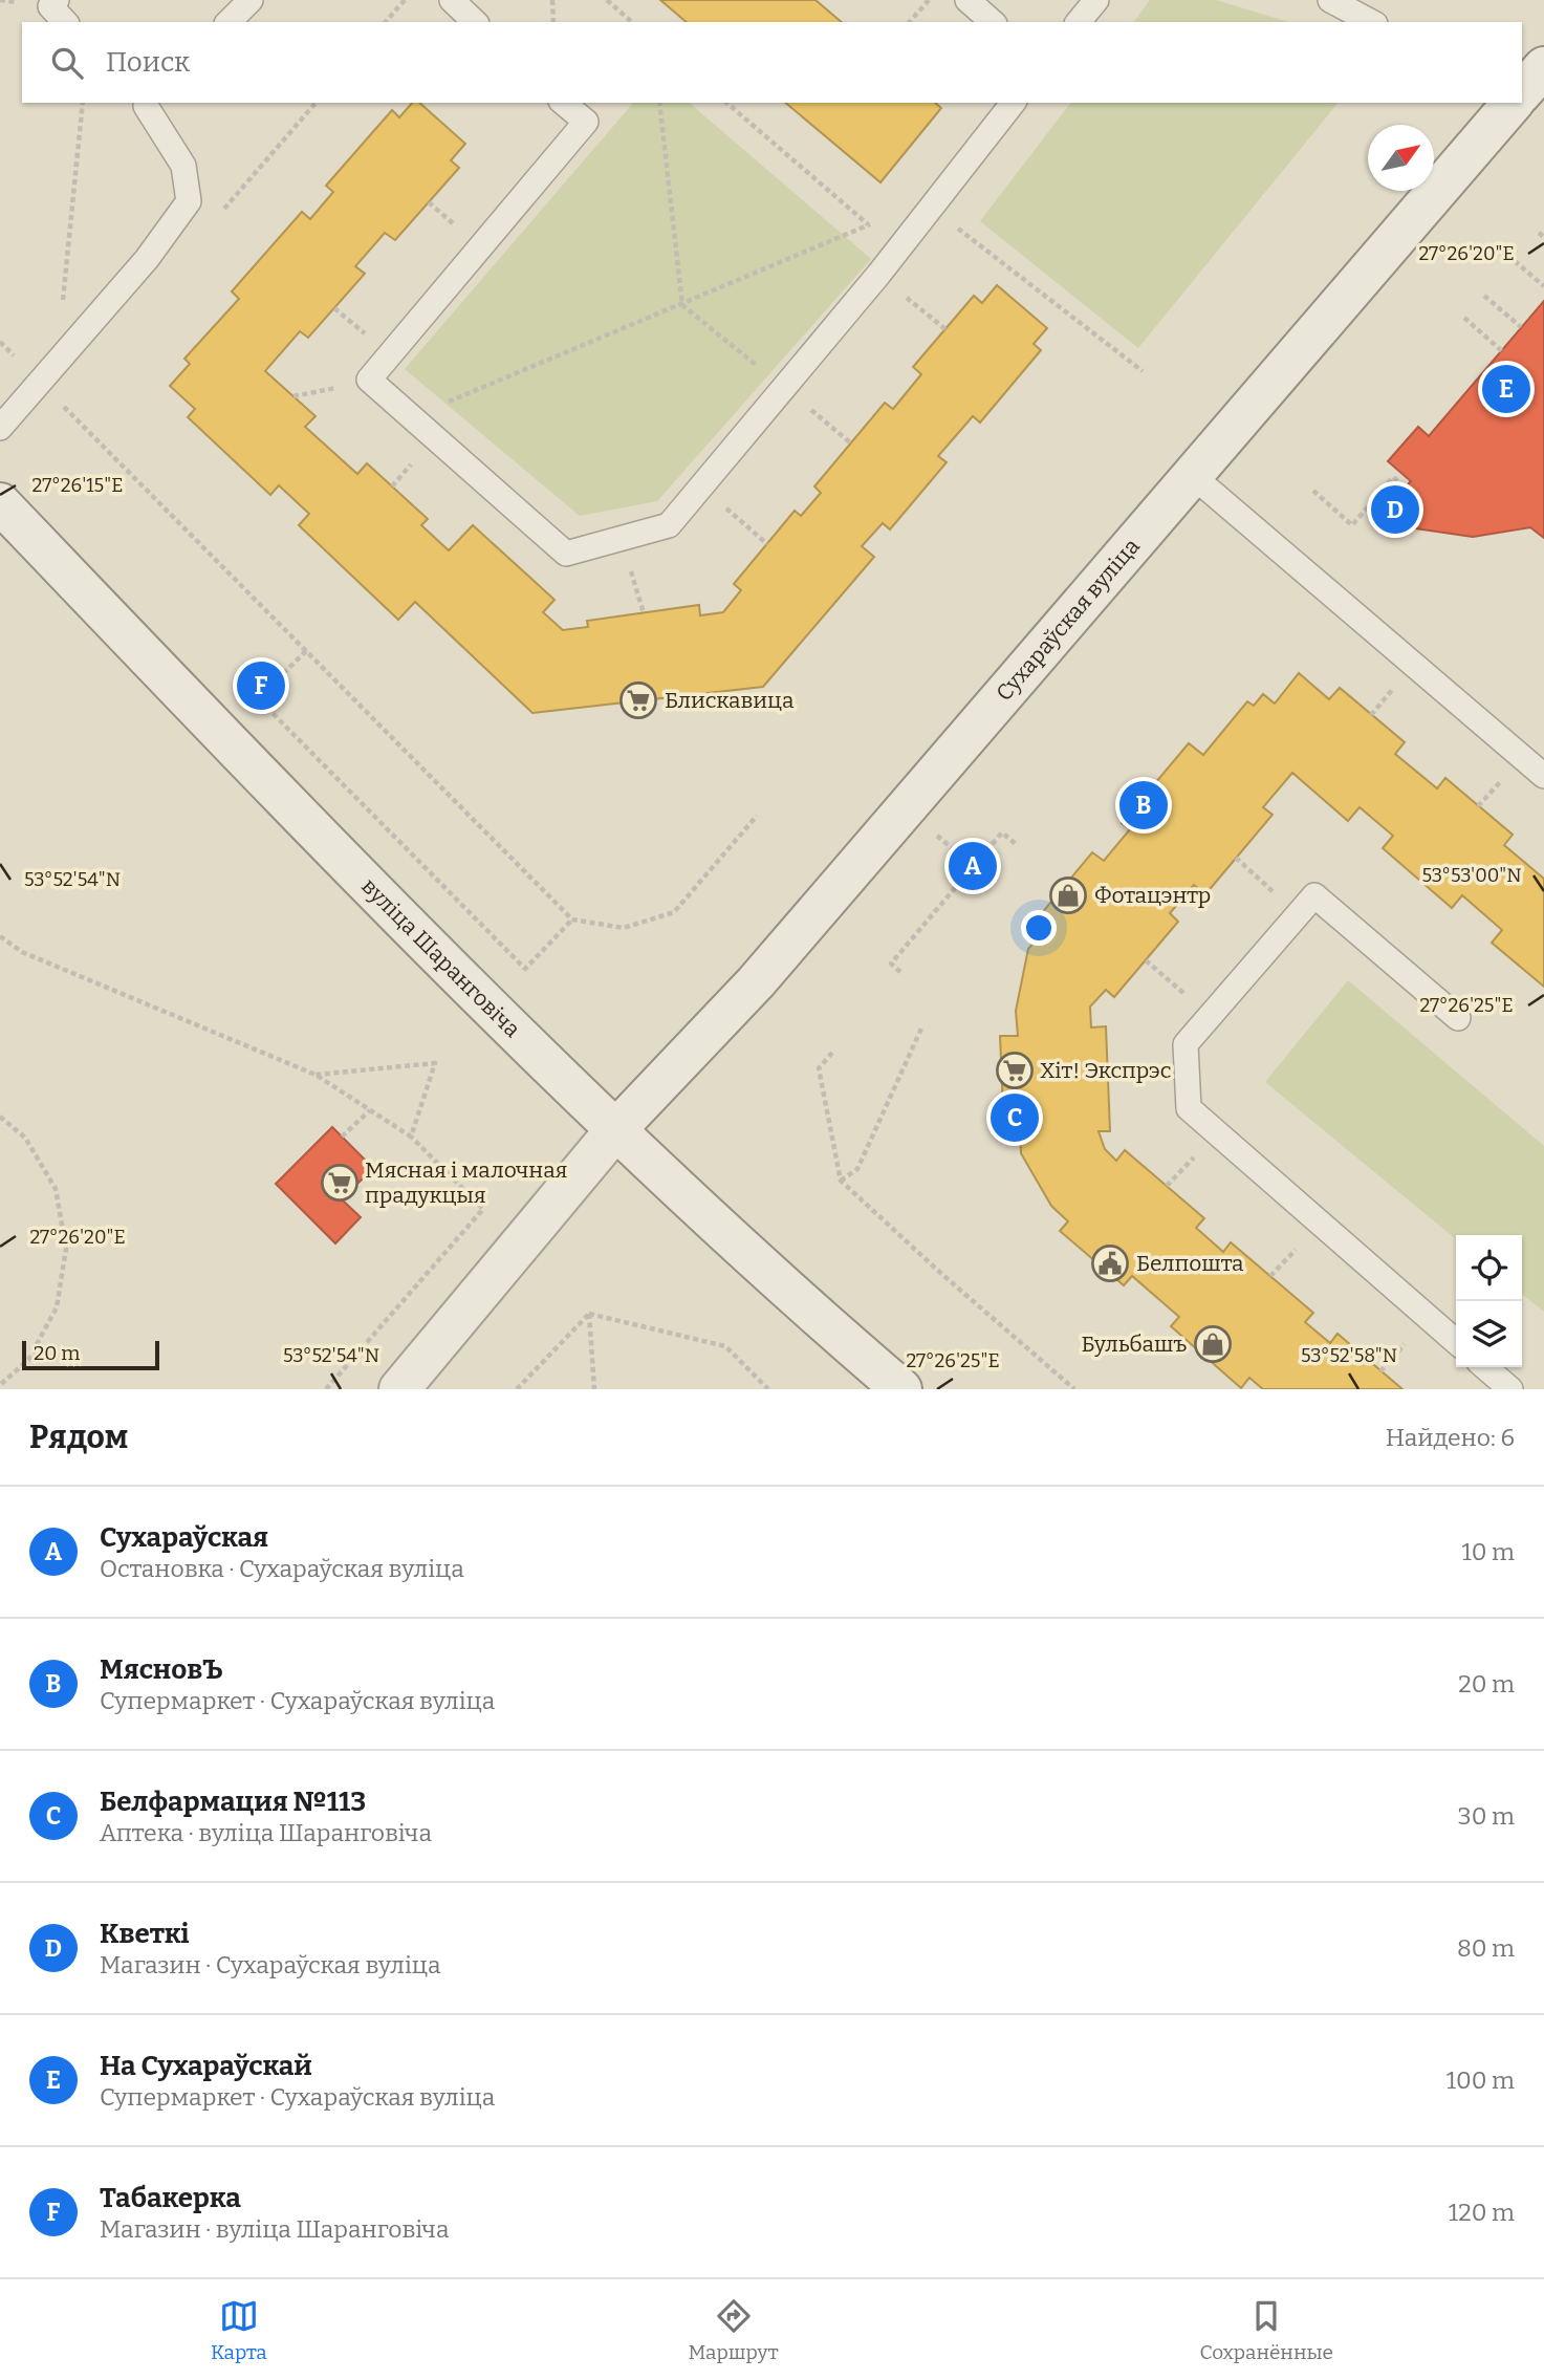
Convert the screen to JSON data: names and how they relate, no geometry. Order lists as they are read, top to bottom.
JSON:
{
  "streets": {
    "main road": ["Сухараўская вуліца", "вуліца Шаранговіча"]
  },
  "crossings": [
    ["Сухараўская вуліца", "вуліца Шаранговіча"]
  ],
  "places": {
    "supermarket": ["Блискавица", "Хіт! Экспрэс", "Мясная і малочная прадукцыя"],
    "shop": ["Фотацэнтр", "Бульбашъ"],
    "public building": ["Белпошта"]
  },
  "scale_bar": "20 m",
  "north": "top right",
  "page": {
    "search": "Поиск",
    "pins": [
      "E",
      "D",
      "F",
      "B",
      "A",
      "C"
    ],
    "scale": "20 m",
    "heading": ["Рядом", "Найдено: 6"],
    "list": [
      {
        "mark": "A",
        "name": "Сухараўская",
        "note": "Остановка · Сухараўская вуліца",
        "value": "10 m"
      },
      {
        "mark": "B",
        "name": "МясновЪ",
        "note": "Супермаркет · Сухараўская вуліца",
        "value": "20 m"
      },
      {
        "mark": "C",
        "name": "Белфармация №113",
        "note": "Аптека · вуліца Шаранговіча",
        "value": "30 m"
      },
      {
        "mark": "D",
        "name": "Кветкі",
        "note": "Магазин · Сухараўская вуліца",
        "value": "80 m"
      },
      {
        "mark": "E",
        "name": "На Сухараўскай",
        "note": "Супермаркет · Сухараўская вуліца",
        "value": "100 m"
      },
      {
        "mark": "F",
        "name": "Табакерка",
        "note": "Магазин · вуліца Шаранговіча",
        "value": "120 m"
      }
    ],
    "nav": ["Карта", "Маршрут", "Сохранённые"]
  },
  "coordinates": [
    "27°26'20\"E",
    "27°26'15\"E",
    "53°53'00\"N",
    "53°52'54\"N",
    "27°26'25\"E",
    "53°52'58\"N"
  ]
}
